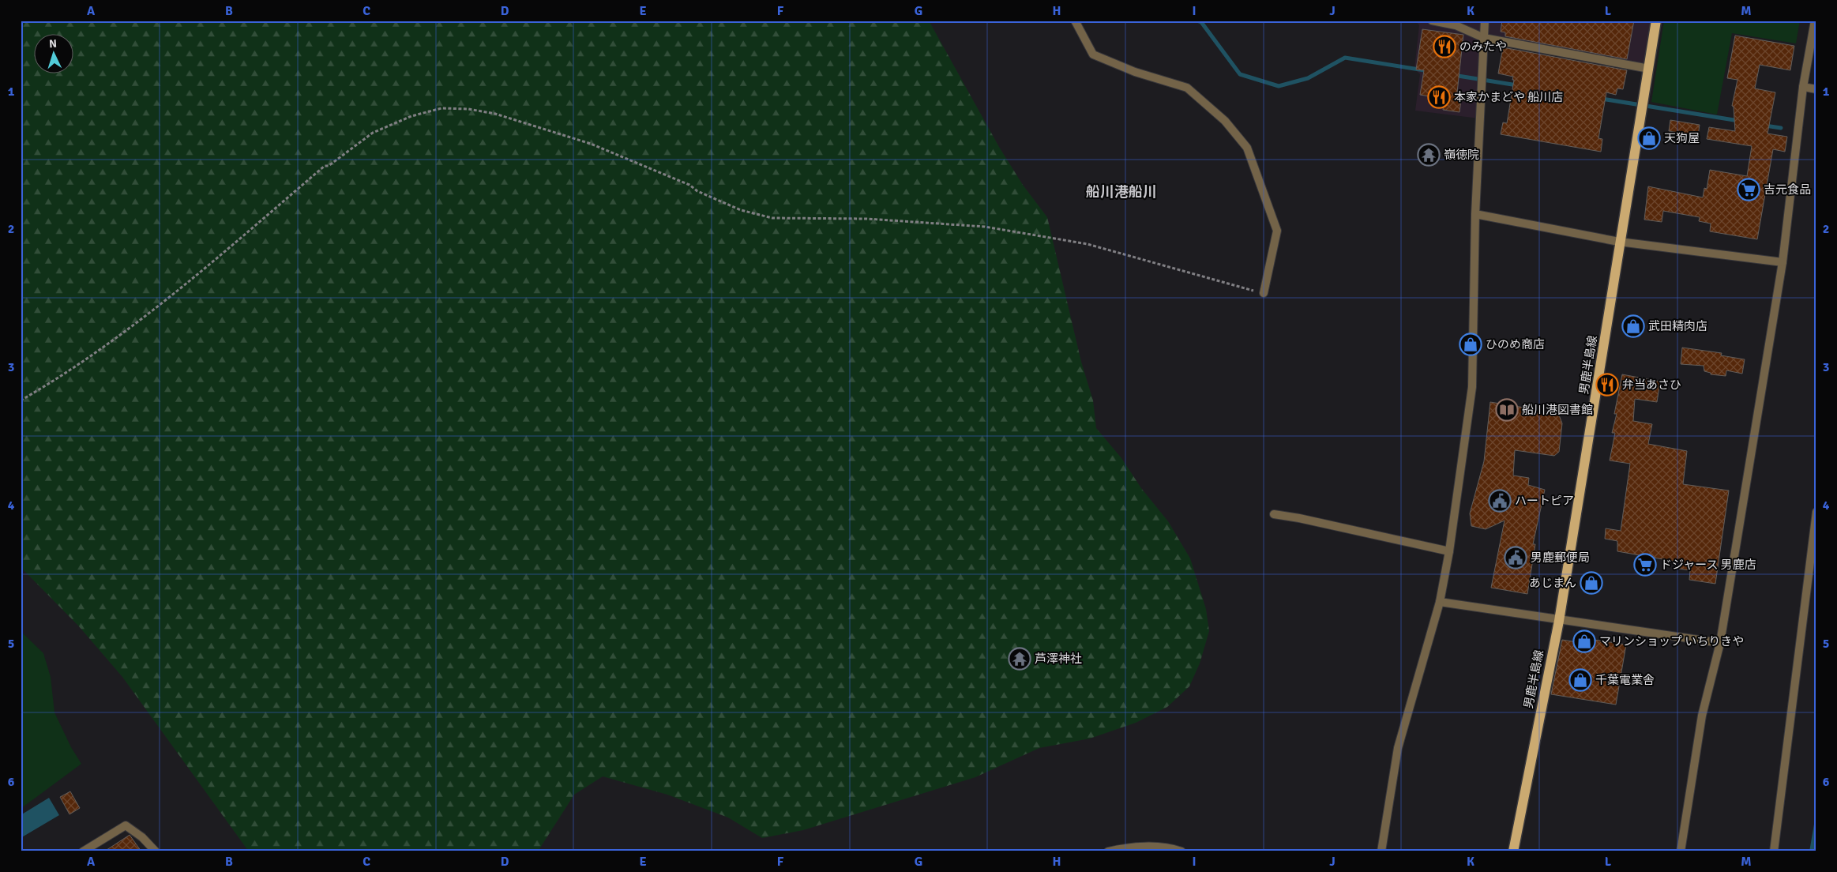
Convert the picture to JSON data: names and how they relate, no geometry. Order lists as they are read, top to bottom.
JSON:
{
  "streets": {
    "main road": ["男鹿半島線"]
  },
  "districts": ["船川港船川"],
  "places": {
    "restaurant": ["のみたや", "本家かまどや 船川店", "弁当あさひ"],
    "shop": [
      "天狗屋",
      "武田精肉店",
      "ひのめ商店",
      "あじまん",
      "マリンショップ いちりきや",
      "千葉電業舎"
    ],
    "temple": ["嶺徳院", "芦澤神社"],
    "supermarket": ["吉元食品", "ドジャース 男鹿店"],
    "library": ["船川港図書館"],
    "public building": ["ハートピア", "男鹿郵便局"]
  },
  "north": "top",
  "grid": {
    "columns": [
      "A",
      "B",
      "C",
      "D",
      "E",
      "F",
      "G",
      "H",
      "I",
      "J",
      "K",
      "L",
      "M"
    ],
    "rows": [
      "1",
      "2",
      "3",
      "4",
      "5",
      "6"
    ]
  }
}
